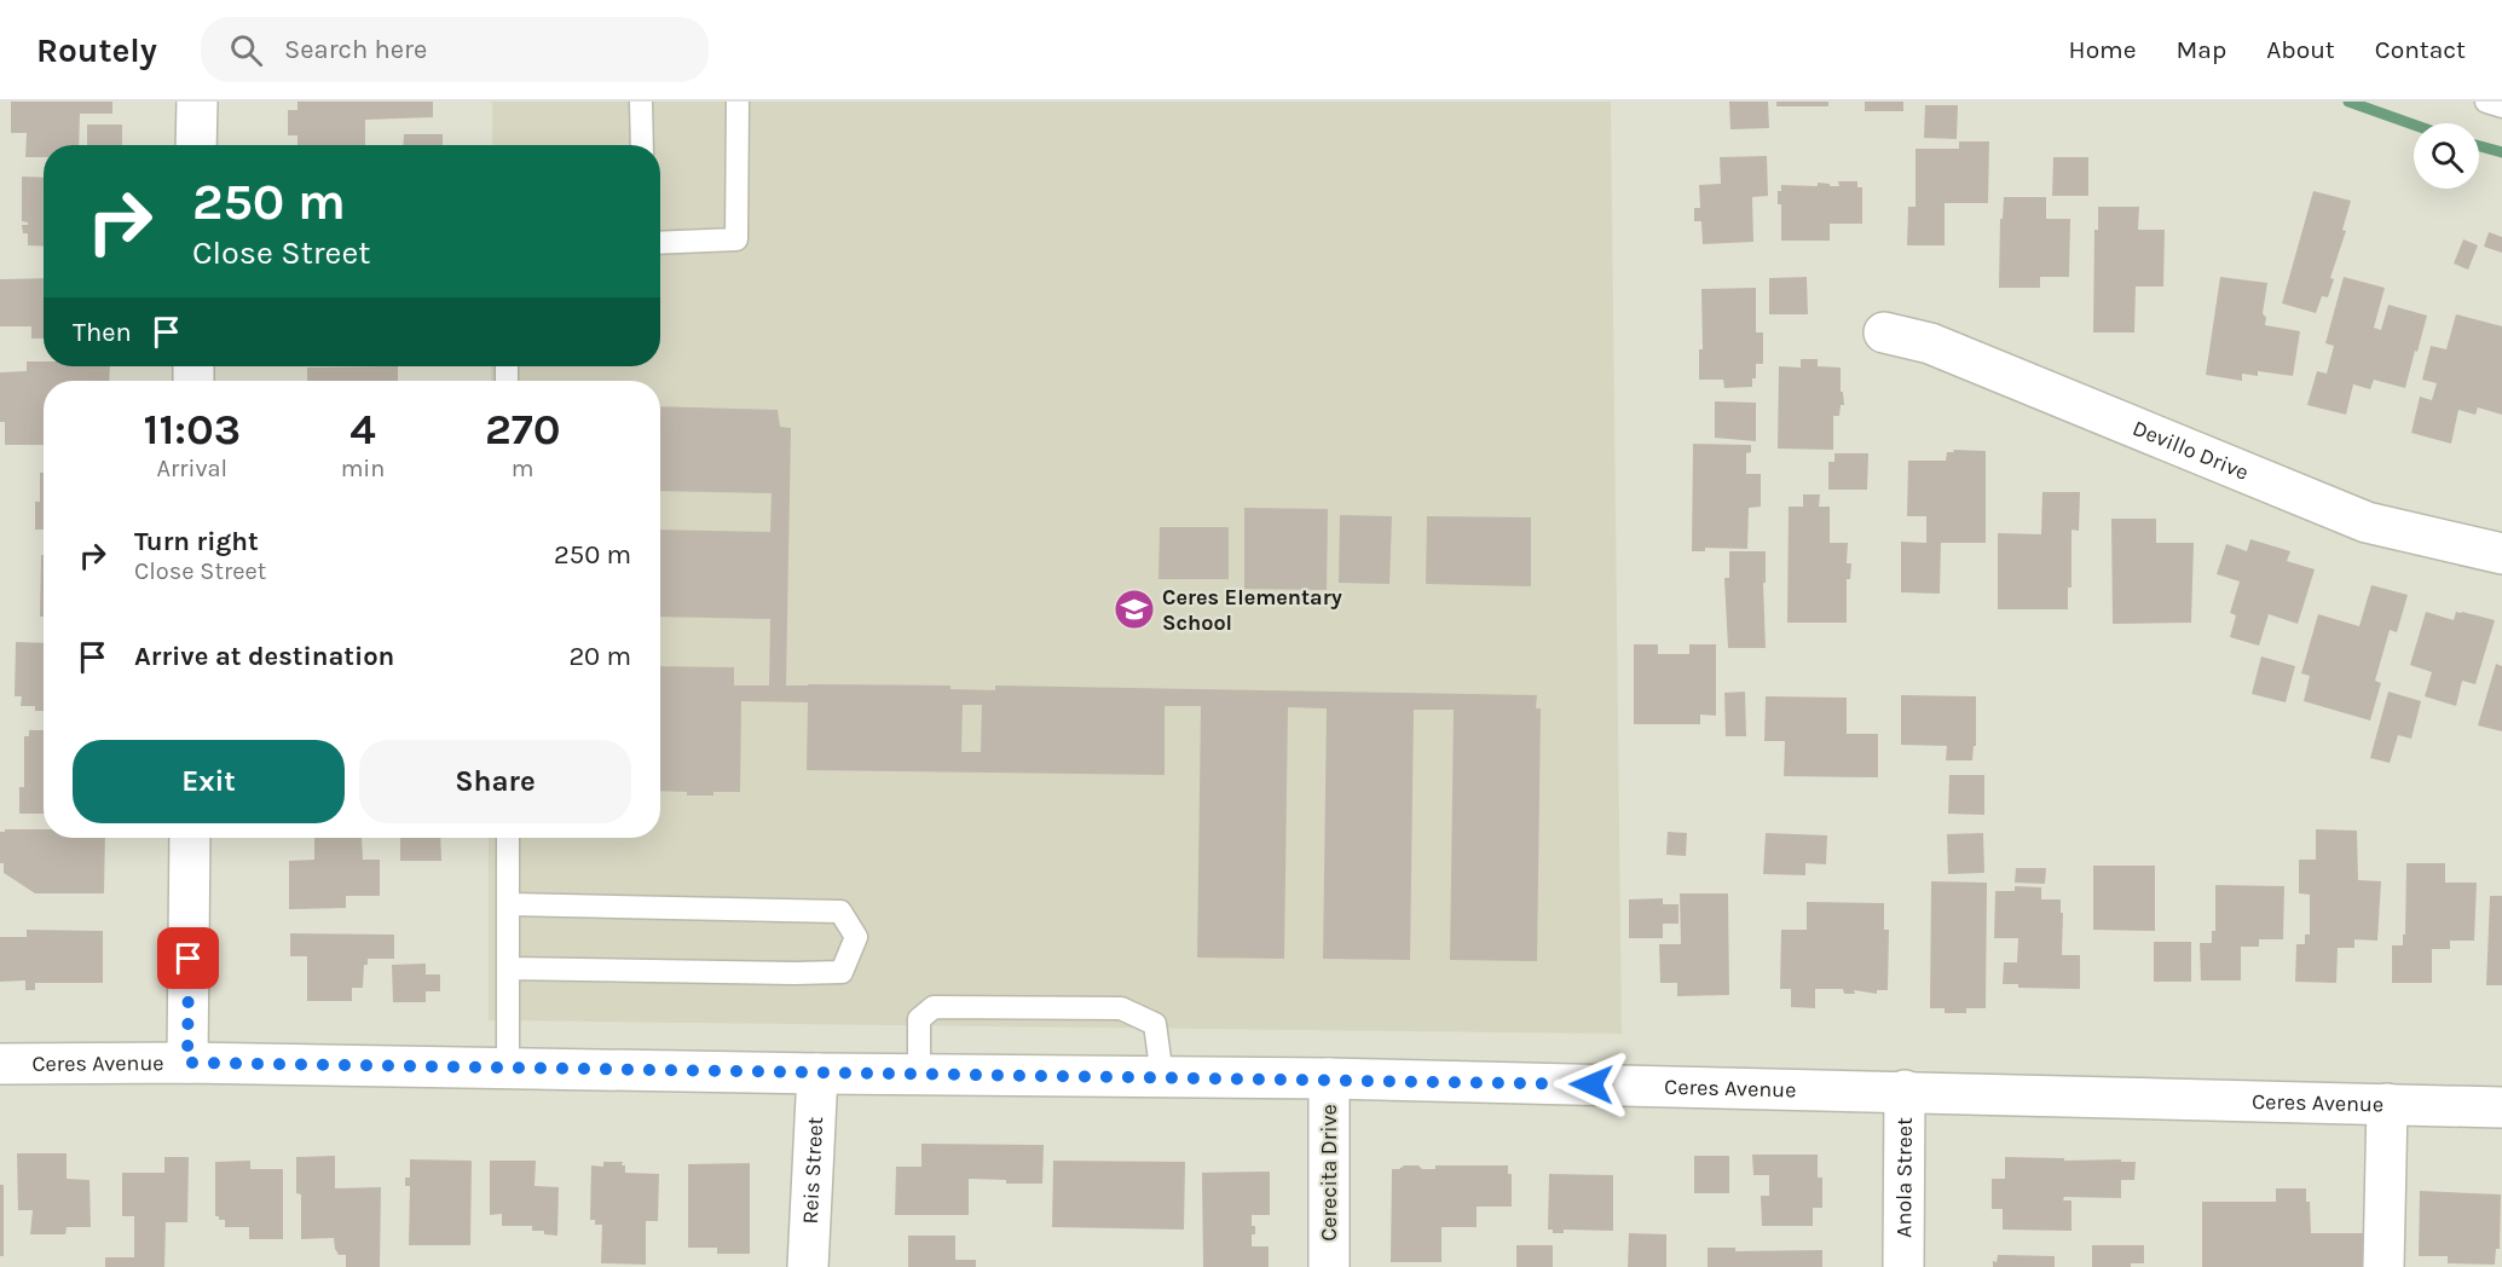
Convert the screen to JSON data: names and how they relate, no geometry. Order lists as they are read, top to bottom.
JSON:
{
  "streets": {
    "street": [
      "Devillo Drive",
      "Ceres Avenue",
      "Reis Street",
      "Cerecita Drive",
      "Anola Street"
    ]
  },
  "crossings": [
    ["Ceres Avenue", "Reis Street"],
    ["Ceres Avenue", "Cerecita Drive"],
    ["Ceres Avenue", "Anola Street"]
  ],
  "places": {
    "school or university": ["Ceres Elementary School"]
  },
  "page": {
    "header": "Routely",
    "search": "Search here",
    "nav": [
      "Home",
      "Map",
      "About",
      "Contact"
    ],
    "turn": ["250 m", "Close Street"],
    "then": "Then",
    "eta": [
      "11:03",
      "Arrival",
      "4",
      "min",
      "270",
      "m"
    ],
    "list": [
      {
        "name": "Turn right",
        "note": "Close Street",
        "value": "250 m"
      },
      {
        "name": "Arrive at destination",
        "value": "20 m"
      }
    ],
    "buttons": ["Exit", "Share"]
  }
}
